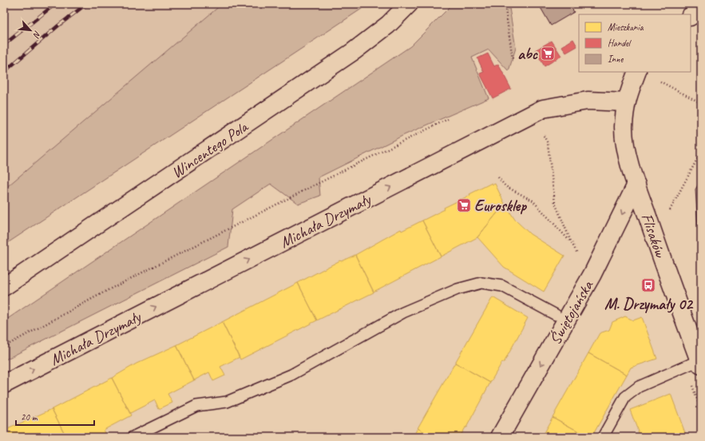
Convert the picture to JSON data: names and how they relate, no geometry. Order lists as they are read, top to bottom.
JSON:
{
  "streets": {
    "street": [
      "Wincentego Pola",
      "Michała Drzymały",
      "Flisaków",
      "Świętojańska"
    ]
  },
  "crossings": [
    ["Michała Drzymały", "Flisaków"],
    ["Flisaków", "Świętojańska"]
  ],
  "one_way": ["Michała Drzymały", "Świętojańska"],
  "places": {
    "supermarket": ["abc", "Eurosklep"],
    "bus stop": ["M. Drzymały 02"]
  },
  "legend": ["Mieszkania", "Handel", "Inne"],
  "scale_bar": "20 m",
  "north": "bottom right"
}
